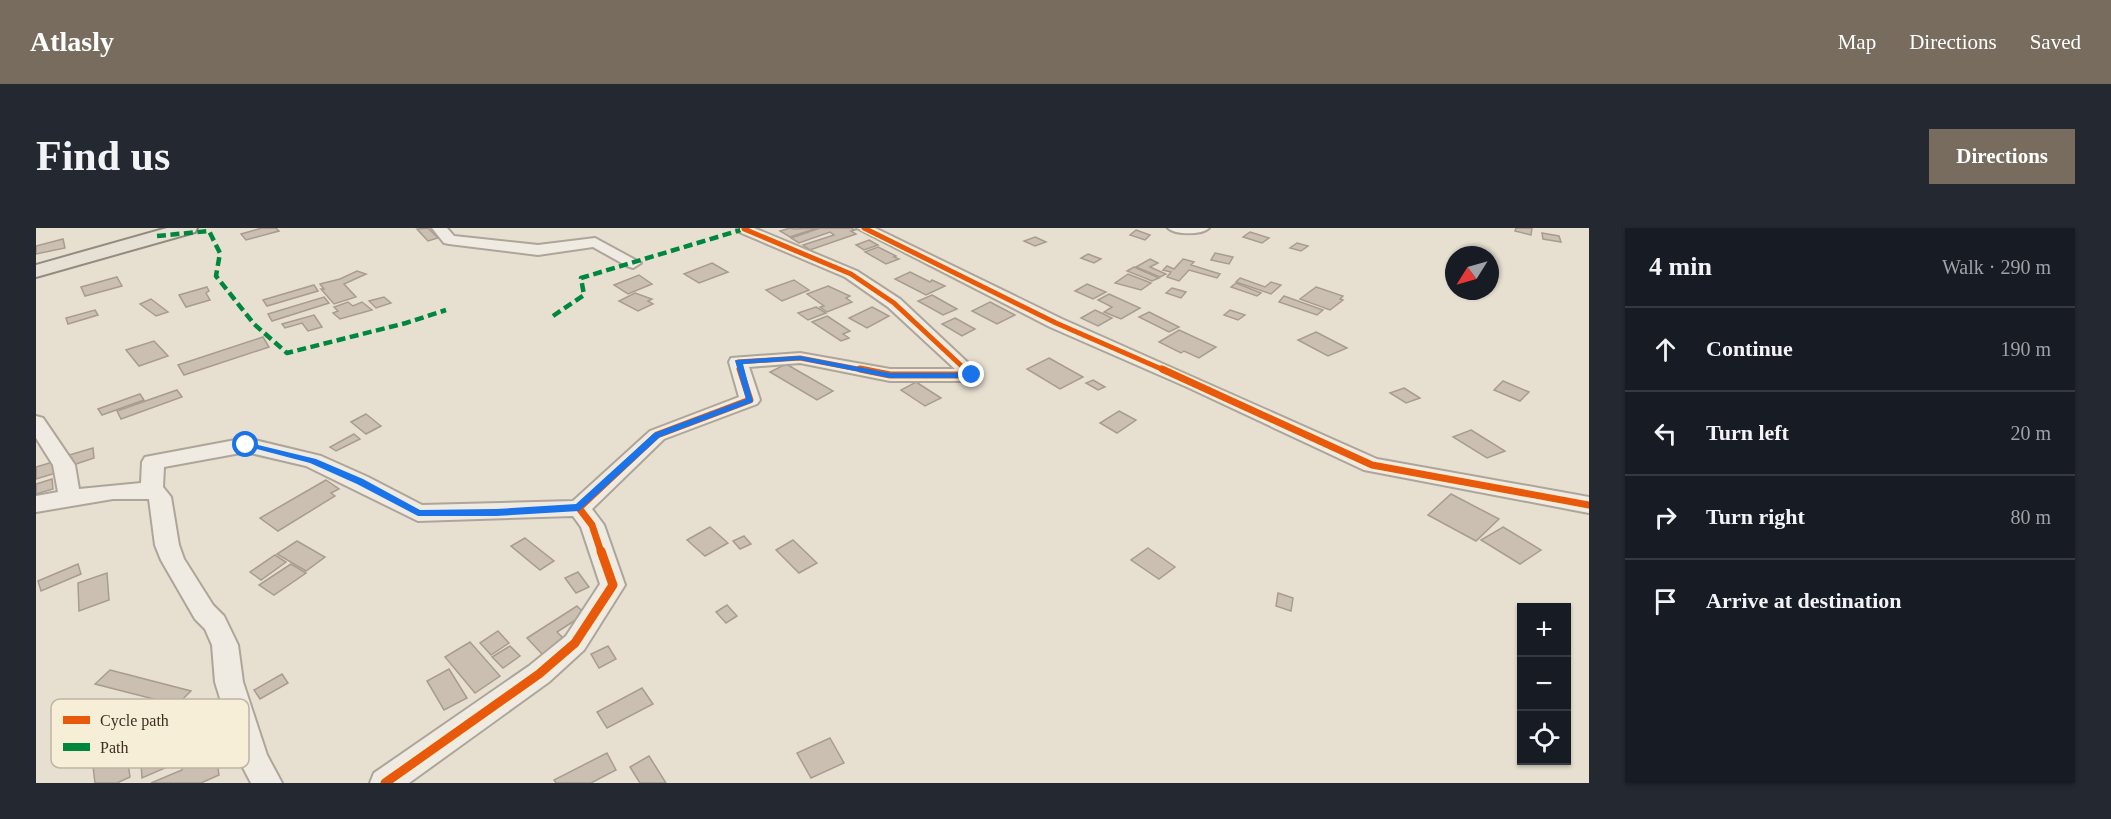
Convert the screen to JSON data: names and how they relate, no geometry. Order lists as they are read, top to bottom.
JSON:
{
  "legend": ["Cycle path", "Path"],
  "north": "bottom left",
  "page": {
    "header": "Atlasly",
    "nav": ["Map", "Directions", "Saved"],
    "buttons": "Directions",
    "title": "Find us",
    "heading": ["4 min", "Walk · 290 m"],
    "list": [
      ["Continue", "190 m"],
      ["Turn left", "20 m"],
      ["Turn right", "80 m"],
      "Arrive at destination"
    ],
    "map_buttons": ["+", "−"]
  }
}
